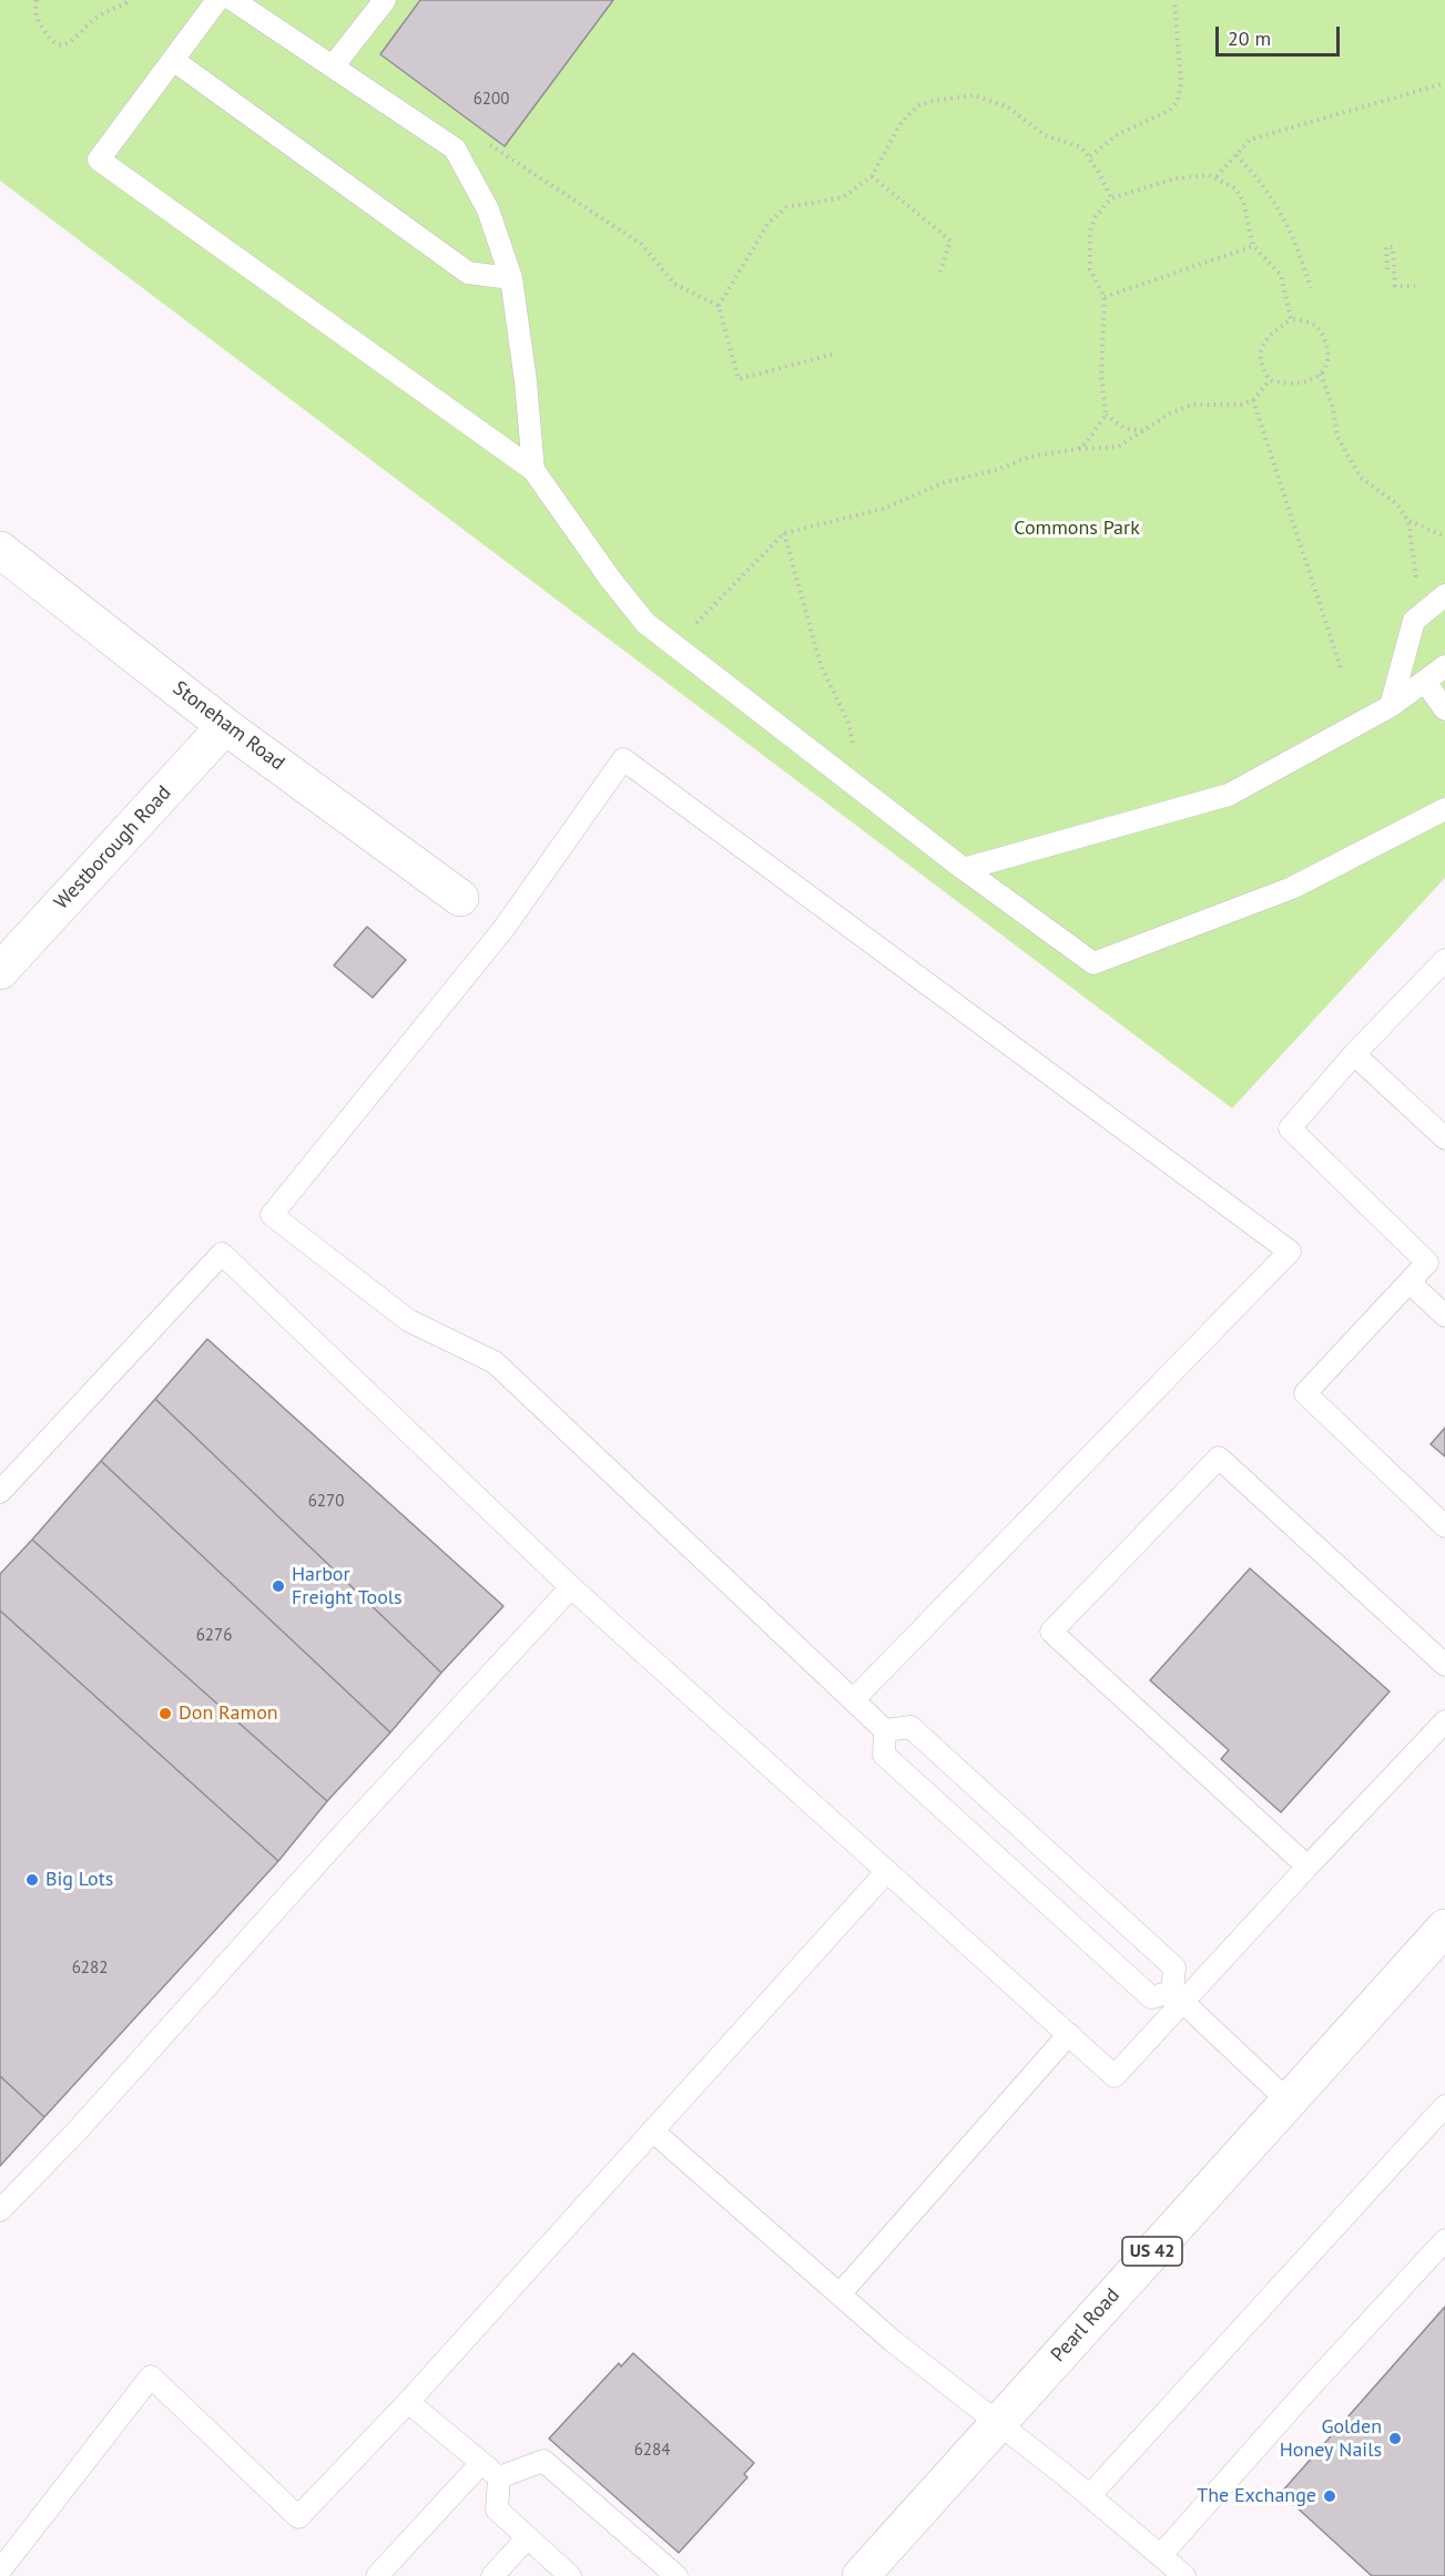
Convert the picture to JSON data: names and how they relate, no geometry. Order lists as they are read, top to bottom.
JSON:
{
  "streets": {
    "street": [
      "Stoneham Road",
      "Westborough Road",
      "US 42",
      "Pearl Road"
    ]
  },
  "crossings": [
    ["Stoneham Road", "Westborough Road"]
  ],
  "parks": ["Commons Park"],
  "places": [
    "Harbor Freight Tools",
    "Don Ramon",
    "Big Lots",
    "Golden Honey Nails",
    "The Exchange"
  ],
  "house_numbers": [
    "6200",
    "6270",
    "6276",
    "6282",
    "6284"
  ],
  "scale_bar": "20 m"
}
